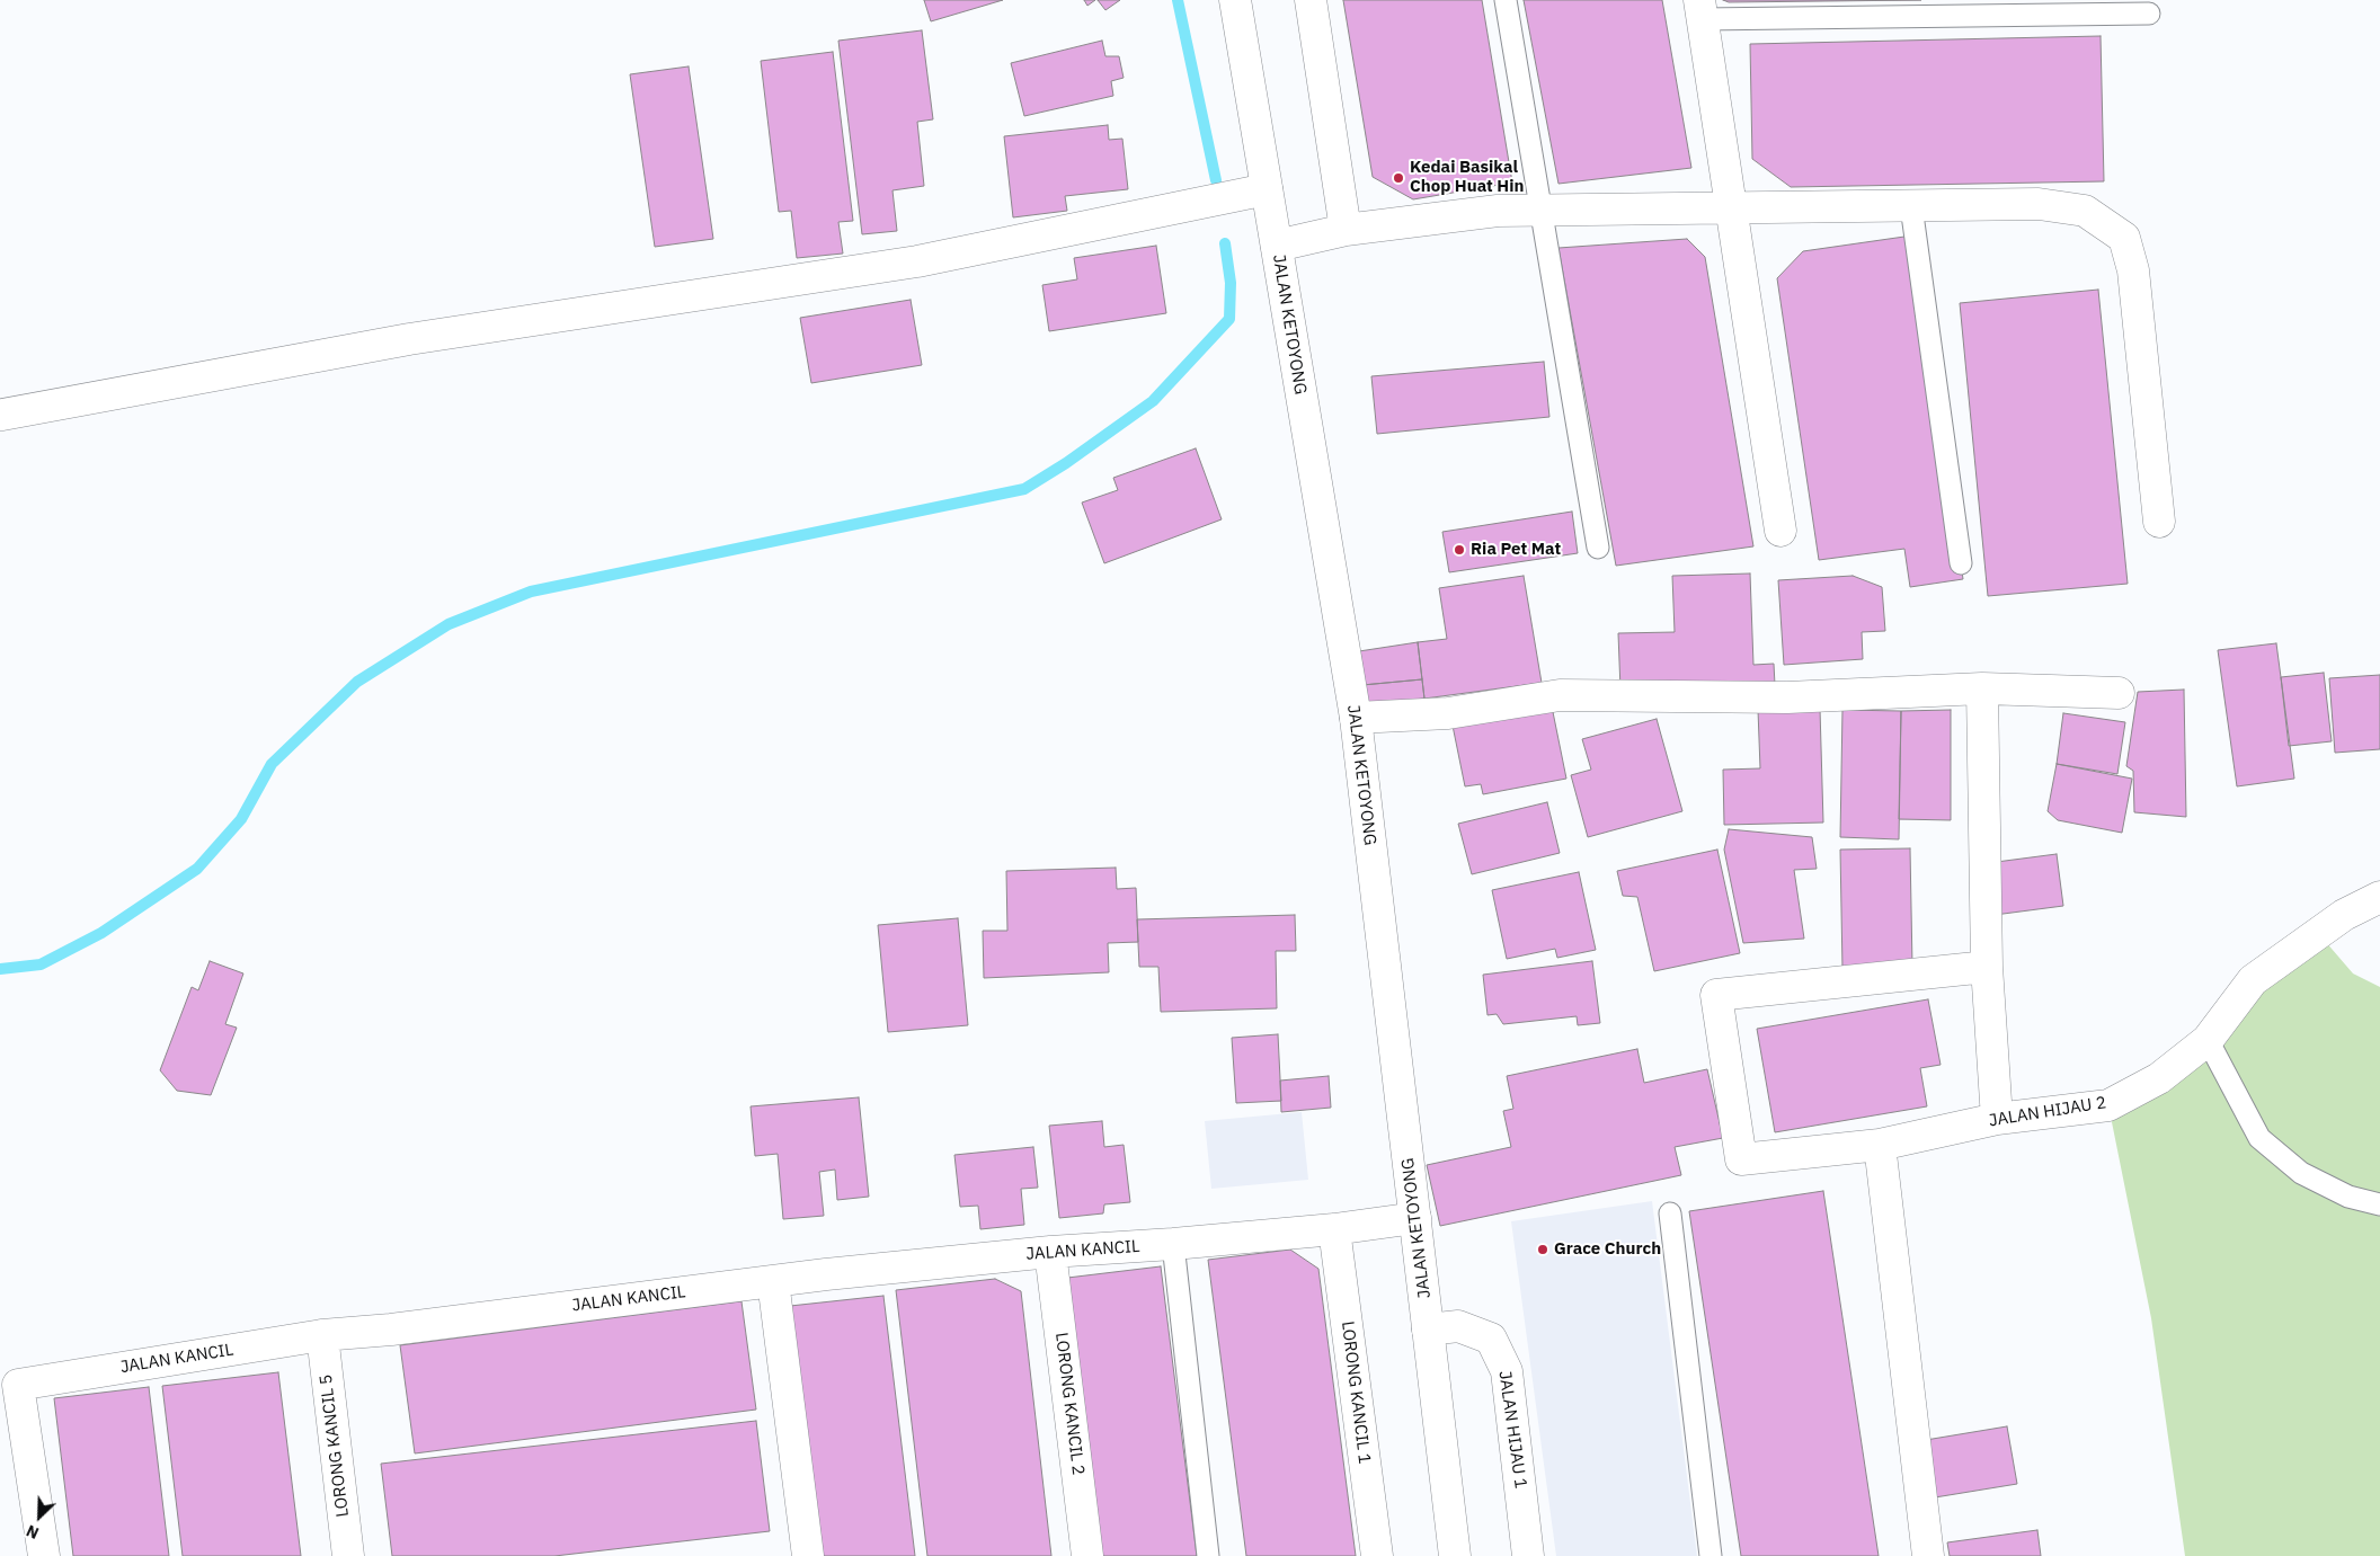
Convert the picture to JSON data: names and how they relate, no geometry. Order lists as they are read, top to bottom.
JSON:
{
  "streets": {
    "street": [
      "JALAN KETOYONG",
      "JALAN HIJAU 2",
      "JALAN KANCIL",
      "LORONG KANCIL 1",
      "LORONG KANCIL 2",
      "JALAN HIJAU 1",
      "LORONG KANCIL 5"
    ]
  },
  "crossings": [
    ["JALAN KETOYONG", "JALAN KANCIL"],
    ["JALAN KETOYONG", "JALAN HIJAU 1"],
    ["JALAN KANCIL", "LORONG KANCIL 1"],
    ["JALAN KANCIL", "LORONG KANCIL 2"],
    ["JALAN KANCIL", "LORONG KANCIL 5"]
  ],
  "places": ["Kedai Basikal Chop Huat Hin", "Ria Pet Mat", "Grace Church"],
  "north": "bottom left"
}
